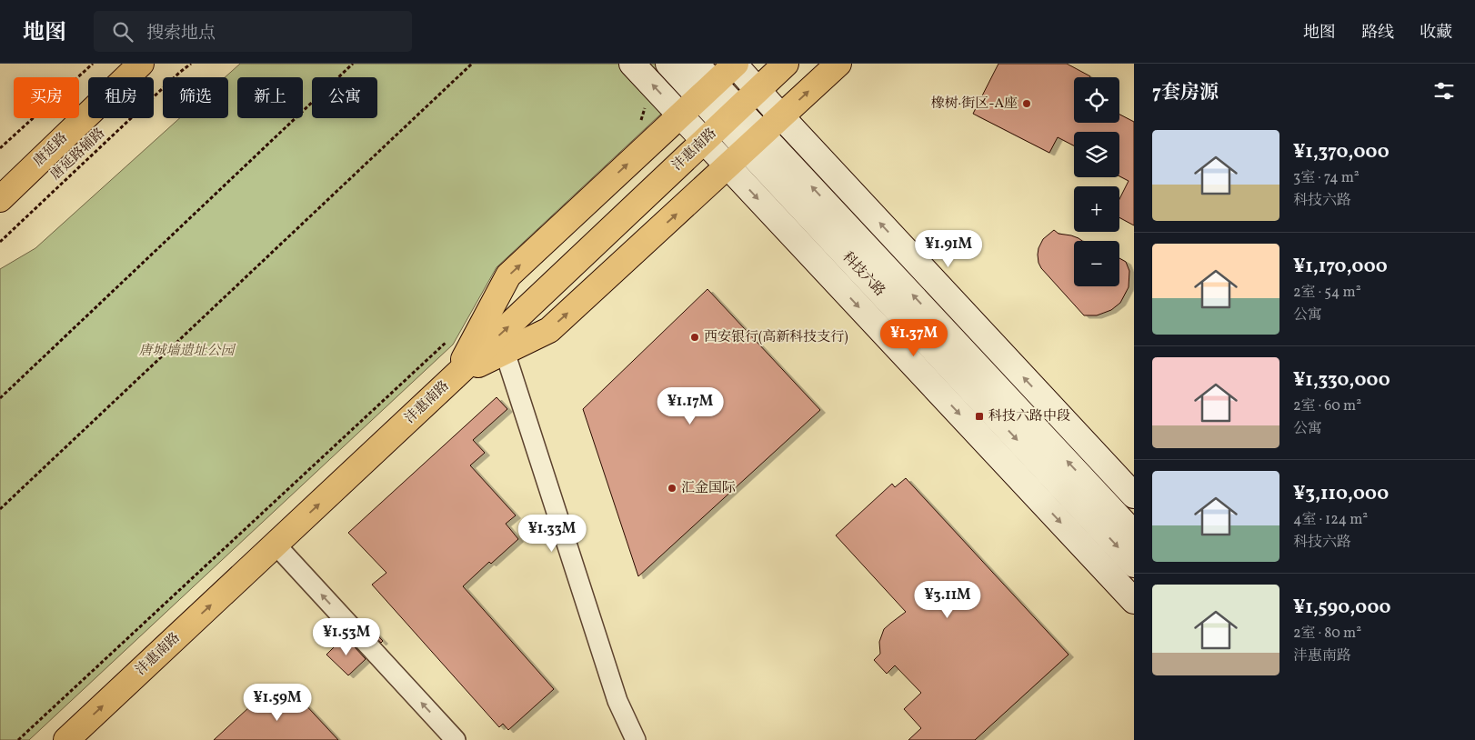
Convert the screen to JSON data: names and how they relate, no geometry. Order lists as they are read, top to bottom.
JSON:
{
  "streets": {
    "main road": ["唐延路", "沣惠南路", "科技六路"],
    "path": ["唐延路辅路"]
  },
  "crossings": [
    ["沣惠南路", "科技六路"]
  ],
  "parks": ["唐城墙遗址公园"],
  "places": {
    "other": ["橡树·街区-A座", "西安银行(高新科技支行)", "汇金国际"],
    "transit": ["科技六路中段"]
  },
  "page": {
    "header": "地图",
    "search": "搜索地点",
    "nav": ["地图", "路线", "收藏"],
    "heading": "7套房源",
    "map_buttons": ["+", "−"],
    "chip": [
      "买房",
      "租房",
      "筛选",
      "新上",
      "公寓"
    ],
    "list": [
      {
        "name": "¥1,370,000",
        "note": "3室 · 74 m² · 科技六路"
      },
      {
        "name": "¥1,170,000",
        "note": "2室 · 54 m² · 公寓"
      },
      {
        "name": "¥1,330,000",
        "note": "2室 · 60 m² · 公寓"
      },
      {
        "name": "¥3,110,000",
        "note": "4室 · 124 m² · 科技六路"
      },
      {
        "name": "¥1,590,000",
        "note": "2室 · 80 m² · 沣惠南路"
      }
    ],
    "price": [
      "¥1.91M",
      "¥1.37M",
      "¥1.17M",
      "¥1.33M",
      "¥3.11M",
      "¥1.53M",
      "¥1.59M"
    ]
  }
}
